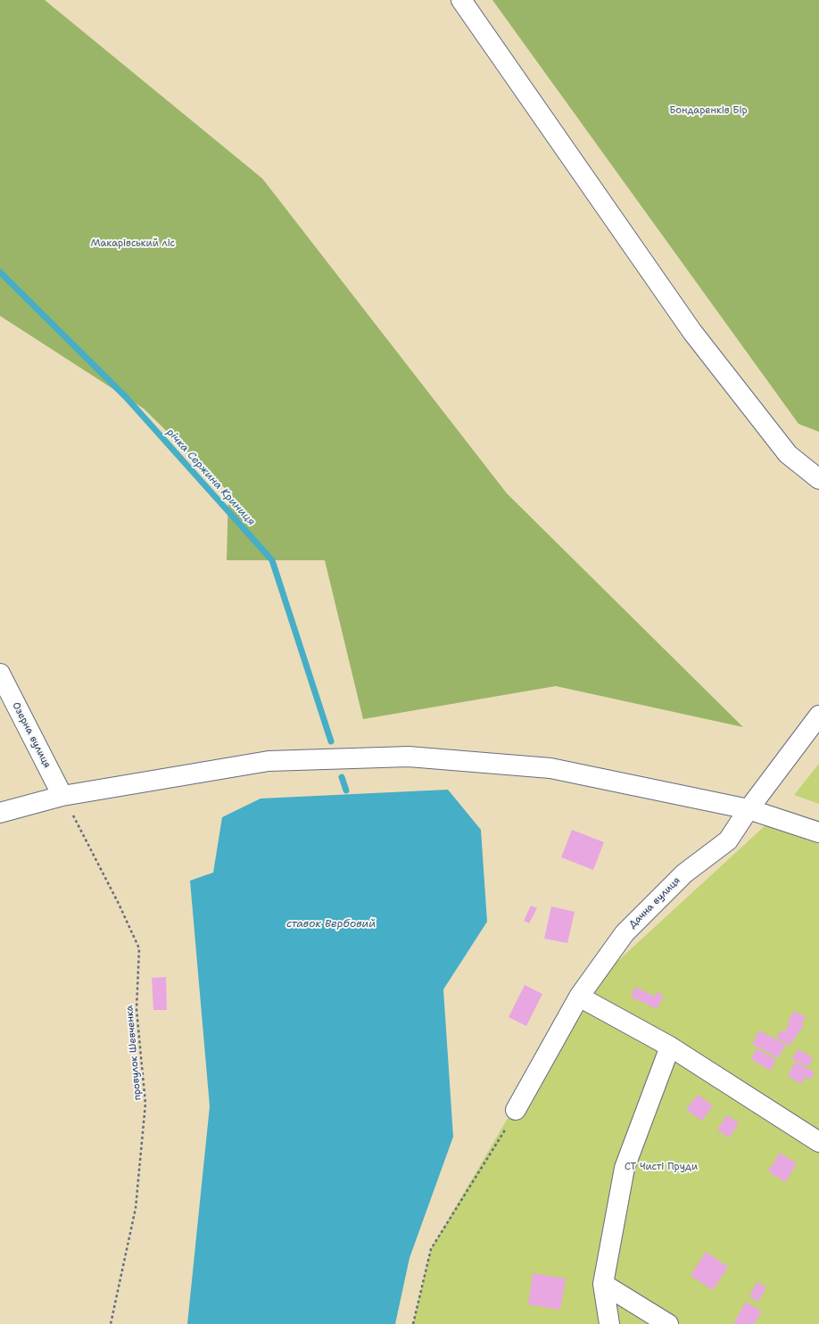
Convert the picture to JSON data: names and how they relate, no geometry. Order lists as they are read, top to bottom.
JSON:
{
  "streets": {
    "street": ["Озерна вулиця", "Дачна вулиця"],
    "path": ["провулок Шевченка"]
  },
  "crossings": [
    ["Озерна вулиця", "провулок Шевченка"]
  ],
  "water": ["річка Сержина Криниця", "ставок Вербовий"],
  "parks": ["Бондаренків Бір", "Макарівський ліс", "СТ Чисті Пруди"]
}
